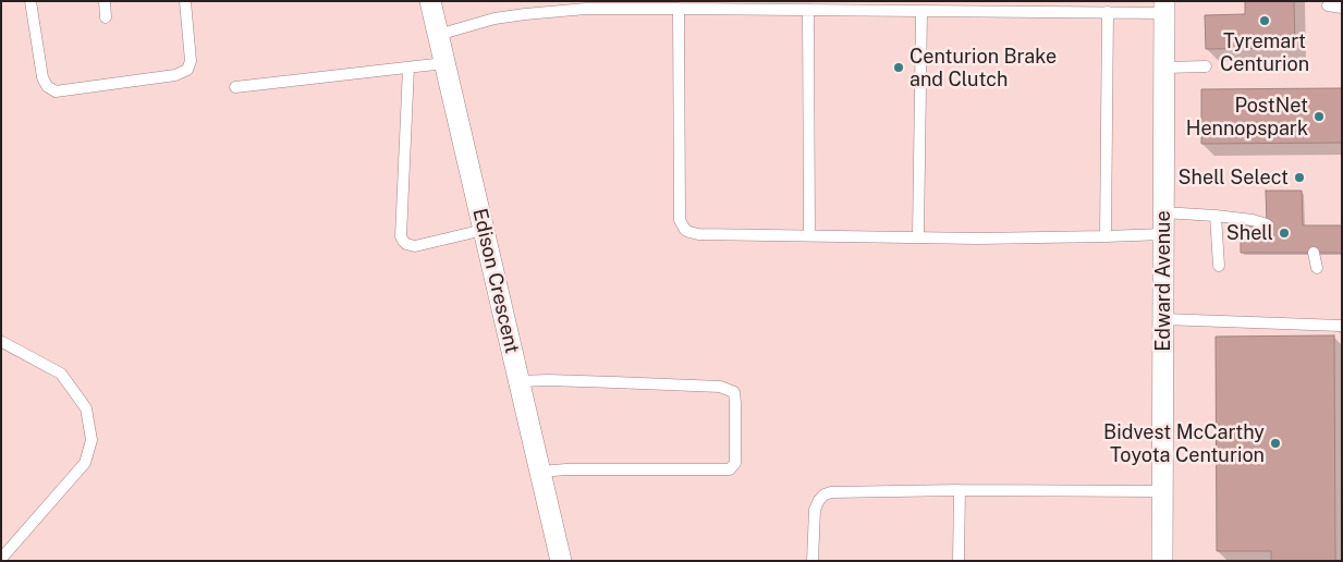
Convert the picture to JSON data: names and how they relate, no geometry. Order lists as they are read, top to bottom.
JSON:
{
  "streets": {
    "street": ["Edison Crescent", "Edward Avenue"]
  },
  "places": [
    "Tyremart Centurion",
    "Centurion Brake and Clutch",
    "PostNet Hennopspark",
    "Shell Select",
    "Shell",
    "Bidvest McCarthy Toyota Centurion"
  ]
}
